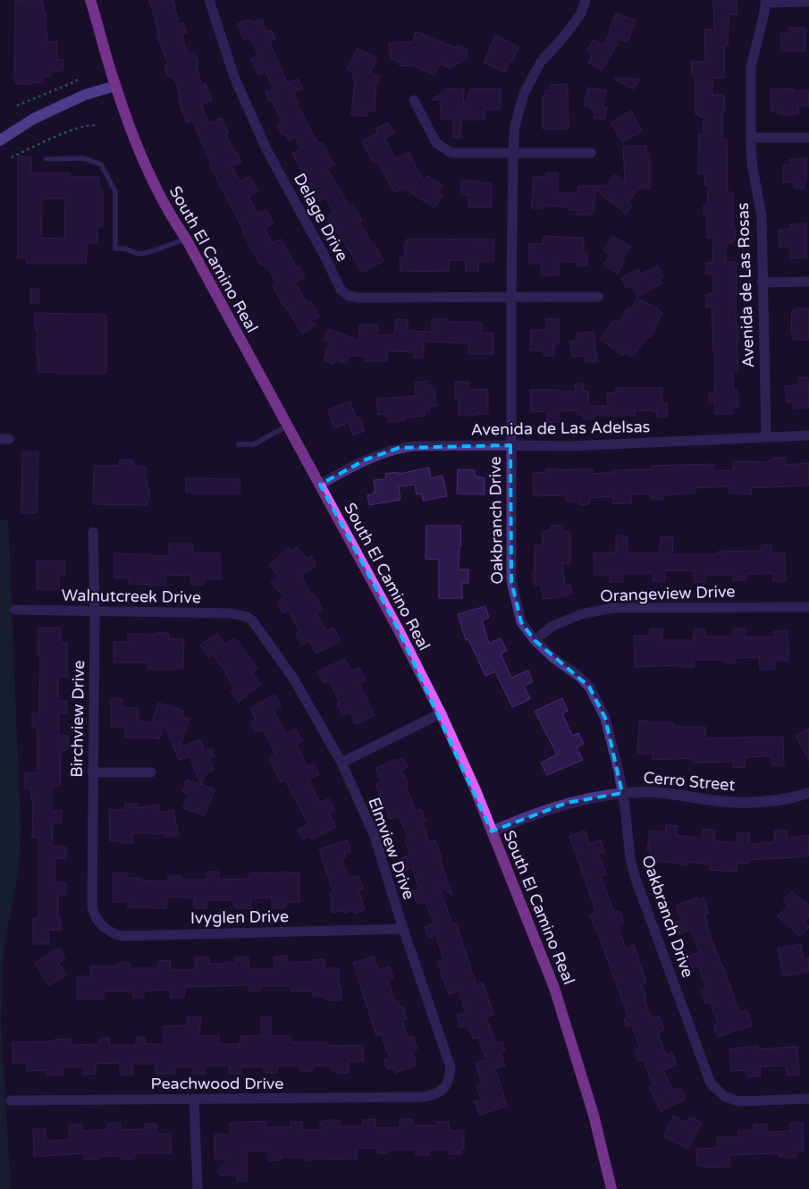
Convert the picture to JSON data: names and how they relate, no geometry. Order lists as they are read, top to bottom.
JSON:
{
  "streets": {
    "main road": ["South El Camino Real"],
    "street": [
      "Delage Drive",
      "Avenida de Las Rosas",
      "Avenida de Las Adelsas",
      "Oakbranch Drive",
      "Orangeview Drive",
      "Walnutcreek Drive",
      "Birchview Drive",
      "Cerro Street",
      "Elmview Drive",
      "Ivyglen Drive",
      "Peachwood Drive"
    ]
  },
  "crossings": [
    ["Delage Drive", "Oakbranch Drive"],
    ["South El Camino Real", "Avenida de Las Adelsas"],
    ["South El Camino Real", "Cerro Street"],
    ["Avenida de Las Rosas", "Avenida de Las Adelsas"],
    ["Avenida de Las Adelsas", "Oakbranch Drive"],
    ["Oakbranch Drive", "Orangeview Drive"],
    ["Oakbranch Drive", "Cerro Street"],
    ["Walnutcreek Drive", "Birchview Drive"],
    ["Walnutcreek Drive", "Elmview Drive"],
    ["Birchview Drive", "Ivyglen Drive"],
    ["Elmview Drive", "Ivyglen Drive"],
    ["Elmview Drive", "Peachwood Drive"]
  ]
}
